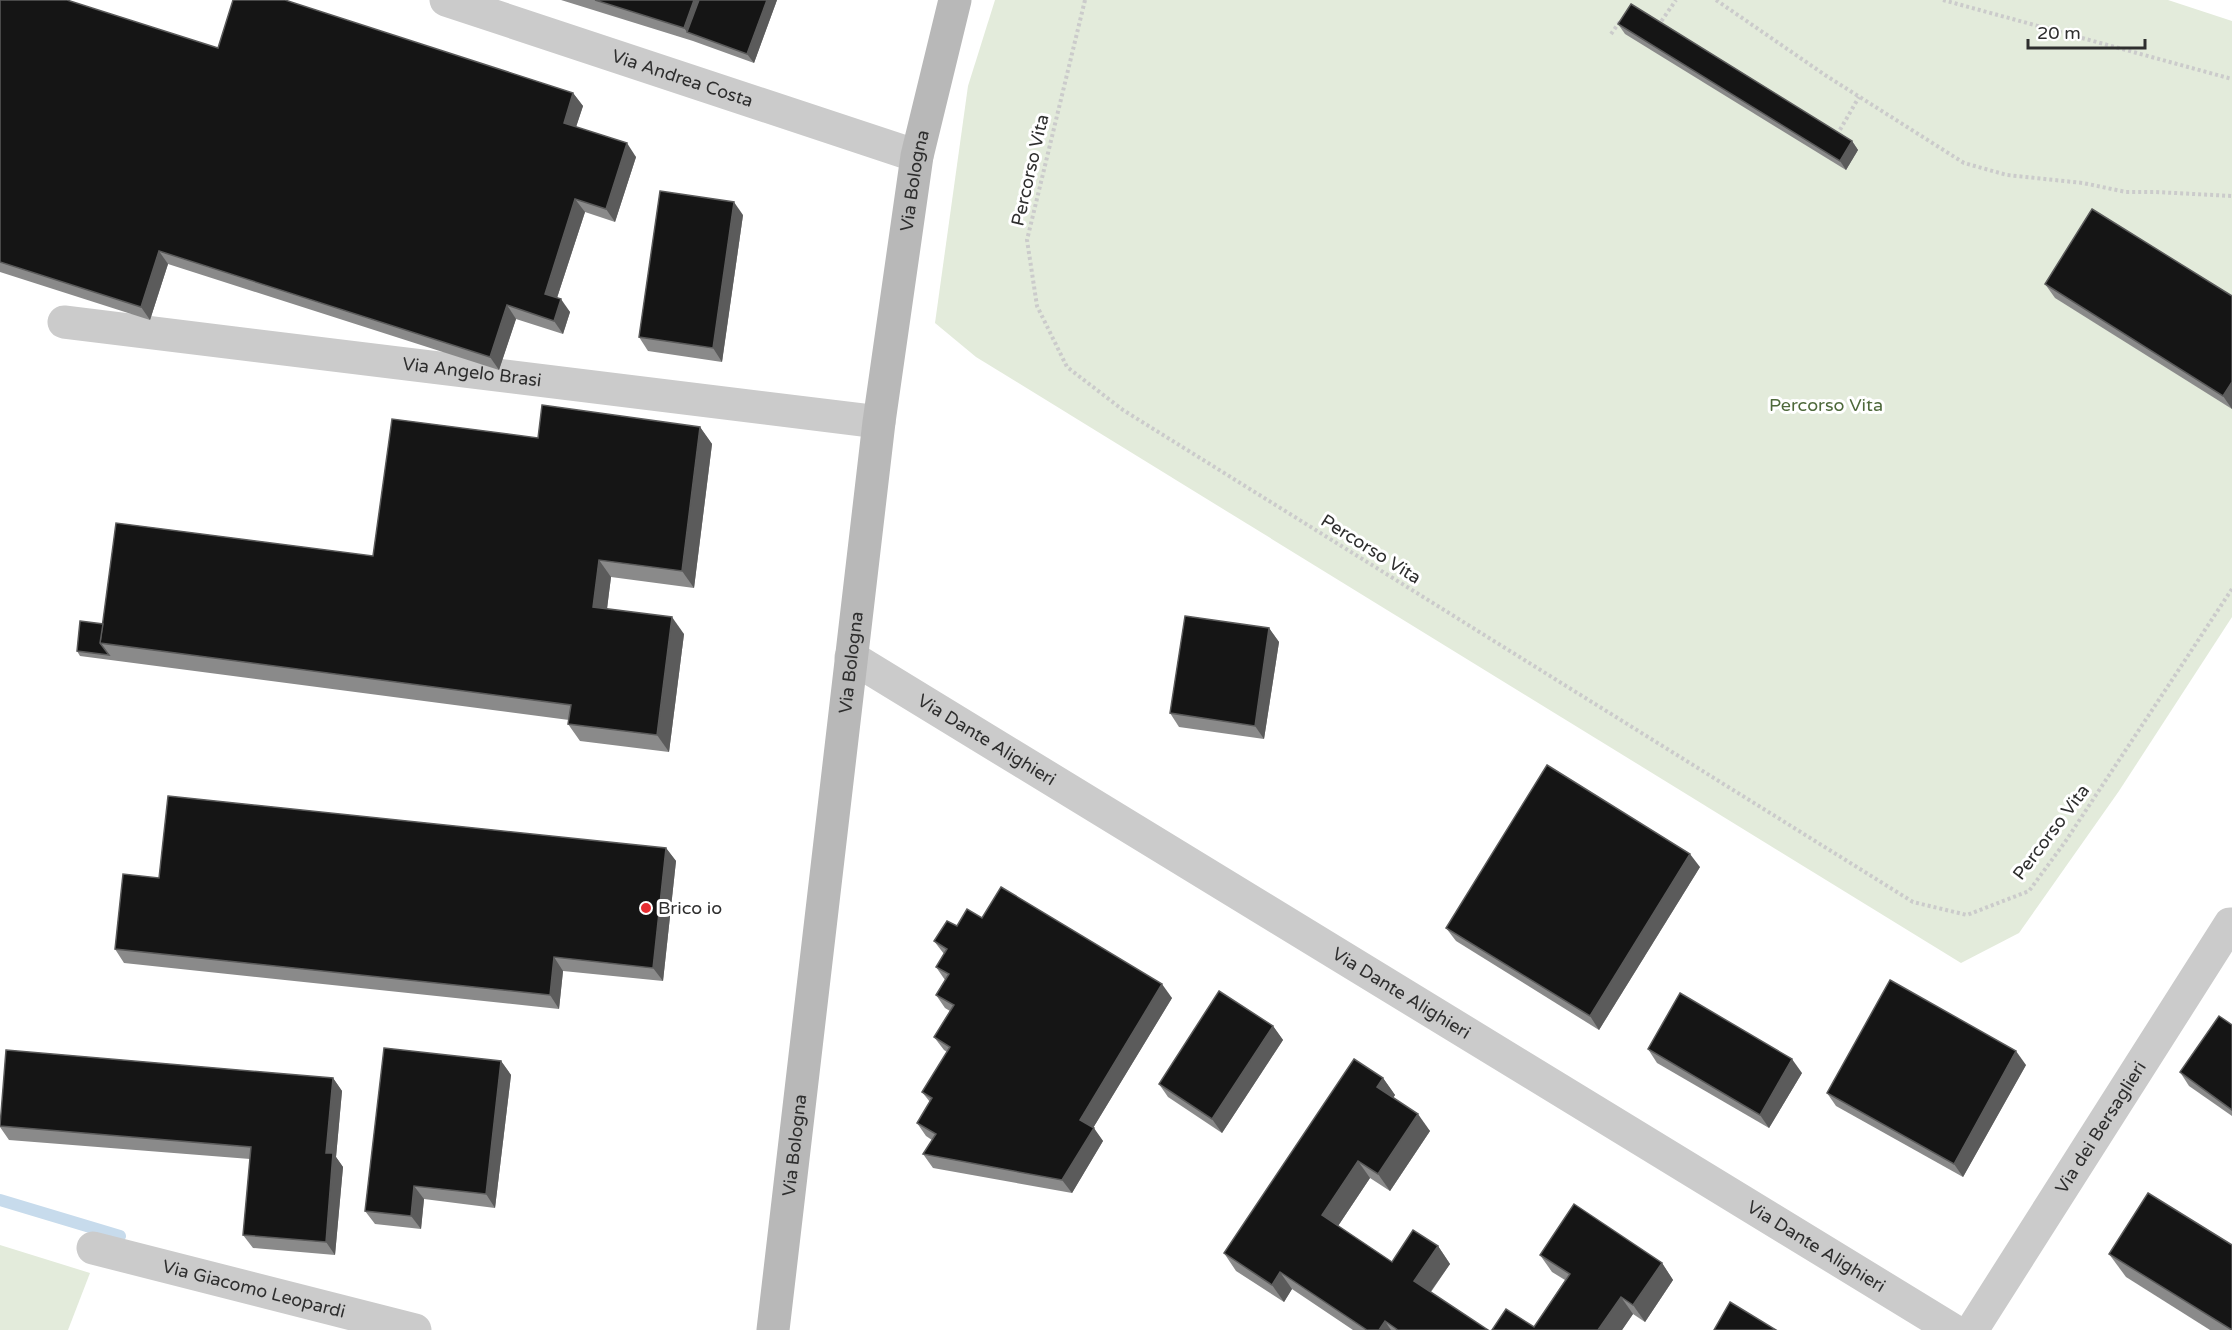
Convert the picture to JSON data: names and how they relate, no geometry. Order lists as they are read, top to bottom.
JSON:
{
  "streets": {
    "main road": ["Via Bologna"],
    "street": [
      "Via Andrea Costa",
      "Via Angelo Brasi",
      "Via Dante Alighieri",
      "Via dei Bersaglieri",
      "Via Giacomo Leopardi"
    ],
    "path": ["Percorso Vita"]
  },
  "crossings": [
    ["Via Andrea Costa", "Via Bologna"],
    ["Via Bologna", "Via Angelo Brasi"],
    ["Via Bologna", "Via Dante Alighieri"]
  ],
  "parks": ["Percorso Vita"],
  "places": ["Brico io"],
  "scale_bar": "20 m"
}
